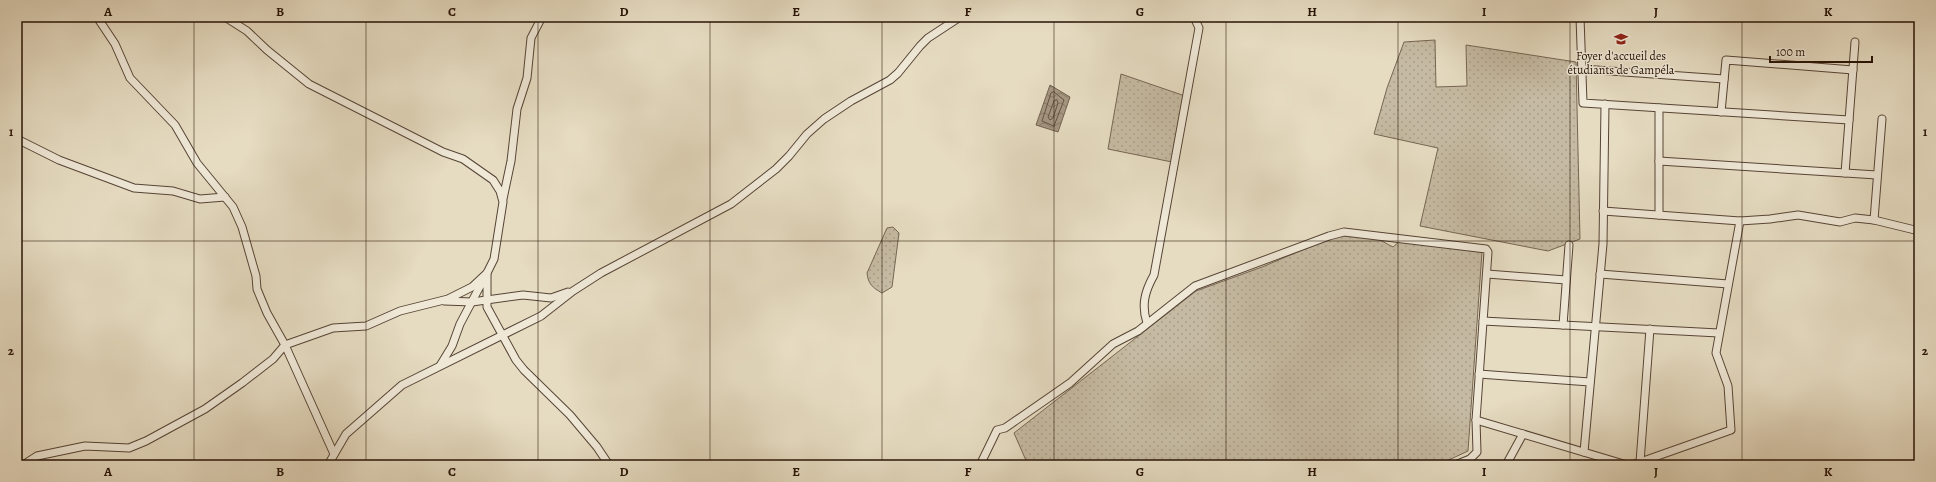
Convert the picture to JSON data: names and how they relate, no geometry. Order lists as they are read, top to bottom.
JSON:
{
  "places": {
    "school or university": ["Foyer d'accueil des étudiants de Gampéla"]
  },
  "scale_bar": "100 m",
  "grid": {
    "columns": [
      "A",
      "B",
      "C",
      "D",
      "E",
      "F",
      "G",
      "H",
      "I",
      "J",
      "K"
    ],
    "rows": ["1", "2"]
  }
}
